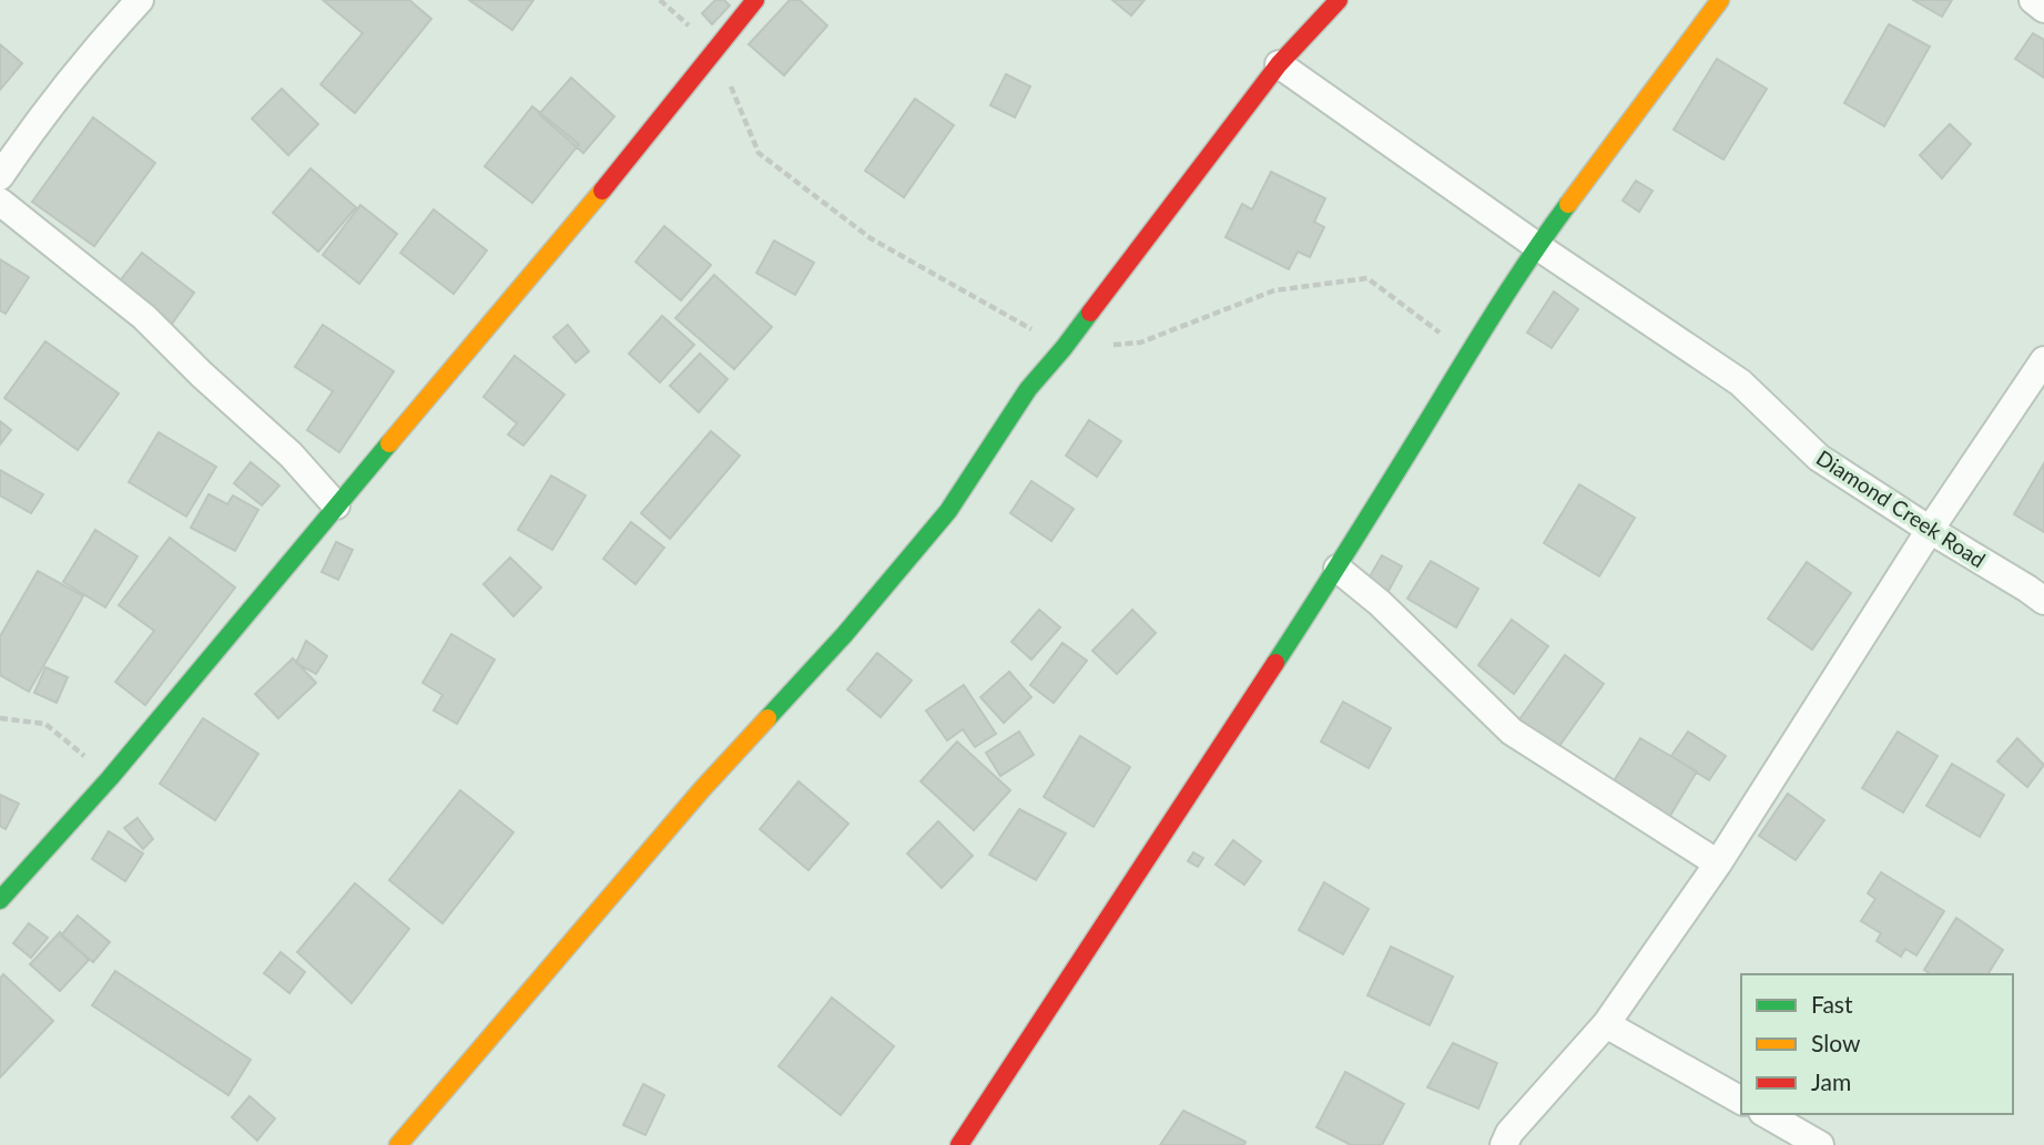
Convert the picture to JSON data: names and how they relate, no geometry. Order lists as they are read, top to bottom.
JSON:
{
  "streets": {
    "street": ["Diamond Creek Road"]
  },
  "legend": ["Fast", "Slow", "Jam"]
}
